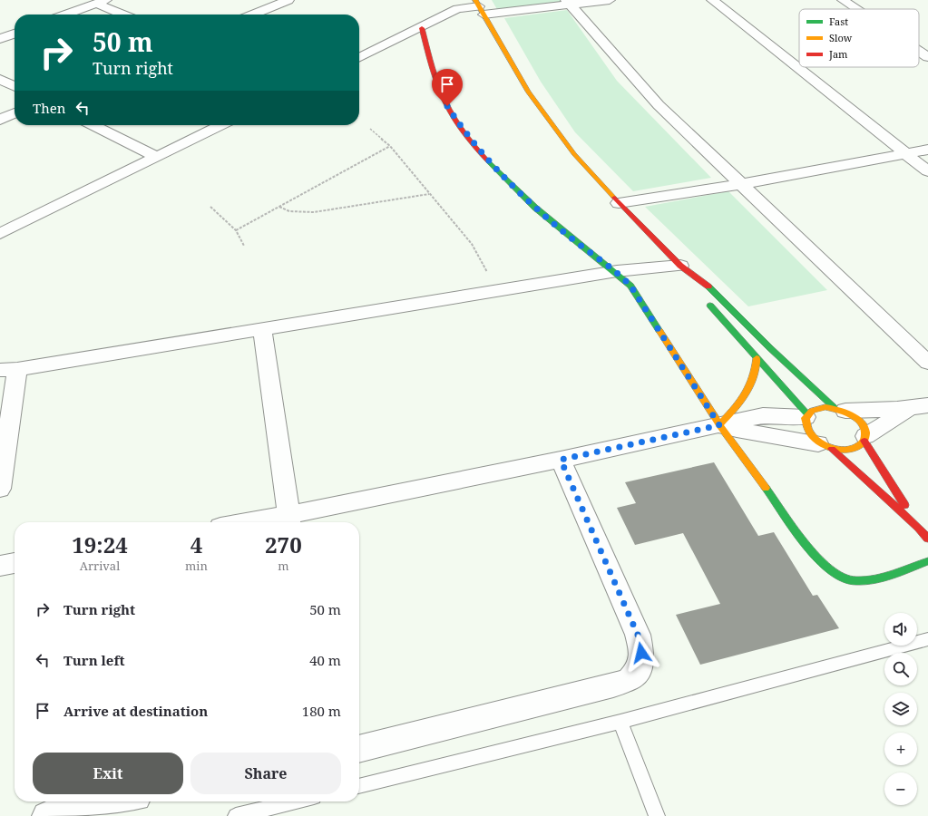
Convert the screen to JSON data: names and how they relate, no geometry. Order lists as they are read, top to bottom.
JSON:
{
  "legend": ["Fast", "Slow", "Jam"],
  "page": {
    "turn": ["50 m", "Turn right"],
    "then": "Then",
    "eta": [
      "19:24",
      "Arrival",
      "4",
      "min",
      "270",
      "m"
    ],
    "list": [
      {
        "name": "Turn right",
        "value": "50 m"
      },
      {
        "name": "Turn left",
        "value": "40 m"
      },
      {
        "name": "Arrive at destination",
        "value": "180 m"
      }
    ],
    "map_buttons": ["+", "−"],
    "buttons": ["Exit", "Share"]
  }
}
